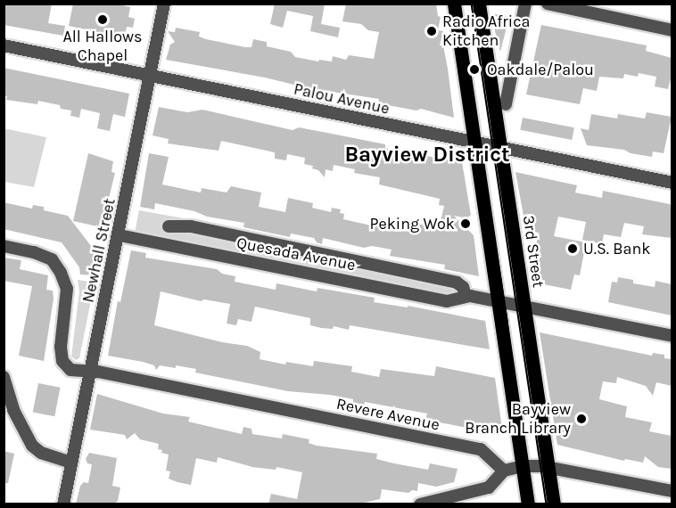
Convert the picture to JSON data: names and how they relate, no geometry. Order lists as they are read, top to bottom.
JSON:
{
  "streets": {
    "main road": ["3rd Street"],
    "street": [
      "Palou Avenue",
      "Newhall Street",
      "Quesada Avenue",
      "Revere Avenue"
    ]
  },
  "crossings": [
    ["Palou Avenue", "Newhall Street"],
    ["Palou Avenue", "3rd Street"],
    ["Newhall Street", "Quesada Avenue"],
    ["Newhall Street", "Revere Avenue"],
    ["3rd Street", "Quesada Avenue"]
  ],
  "districts": ["Bayview District"],
  "places": [
    "All Hallows Chapel",
    "Radio Africa Kitchen",
    "Oakdale/Palou",
    "Peking Wok",
    "U.S. Bank",
    "Bayview Branch Library"
  ]
}
